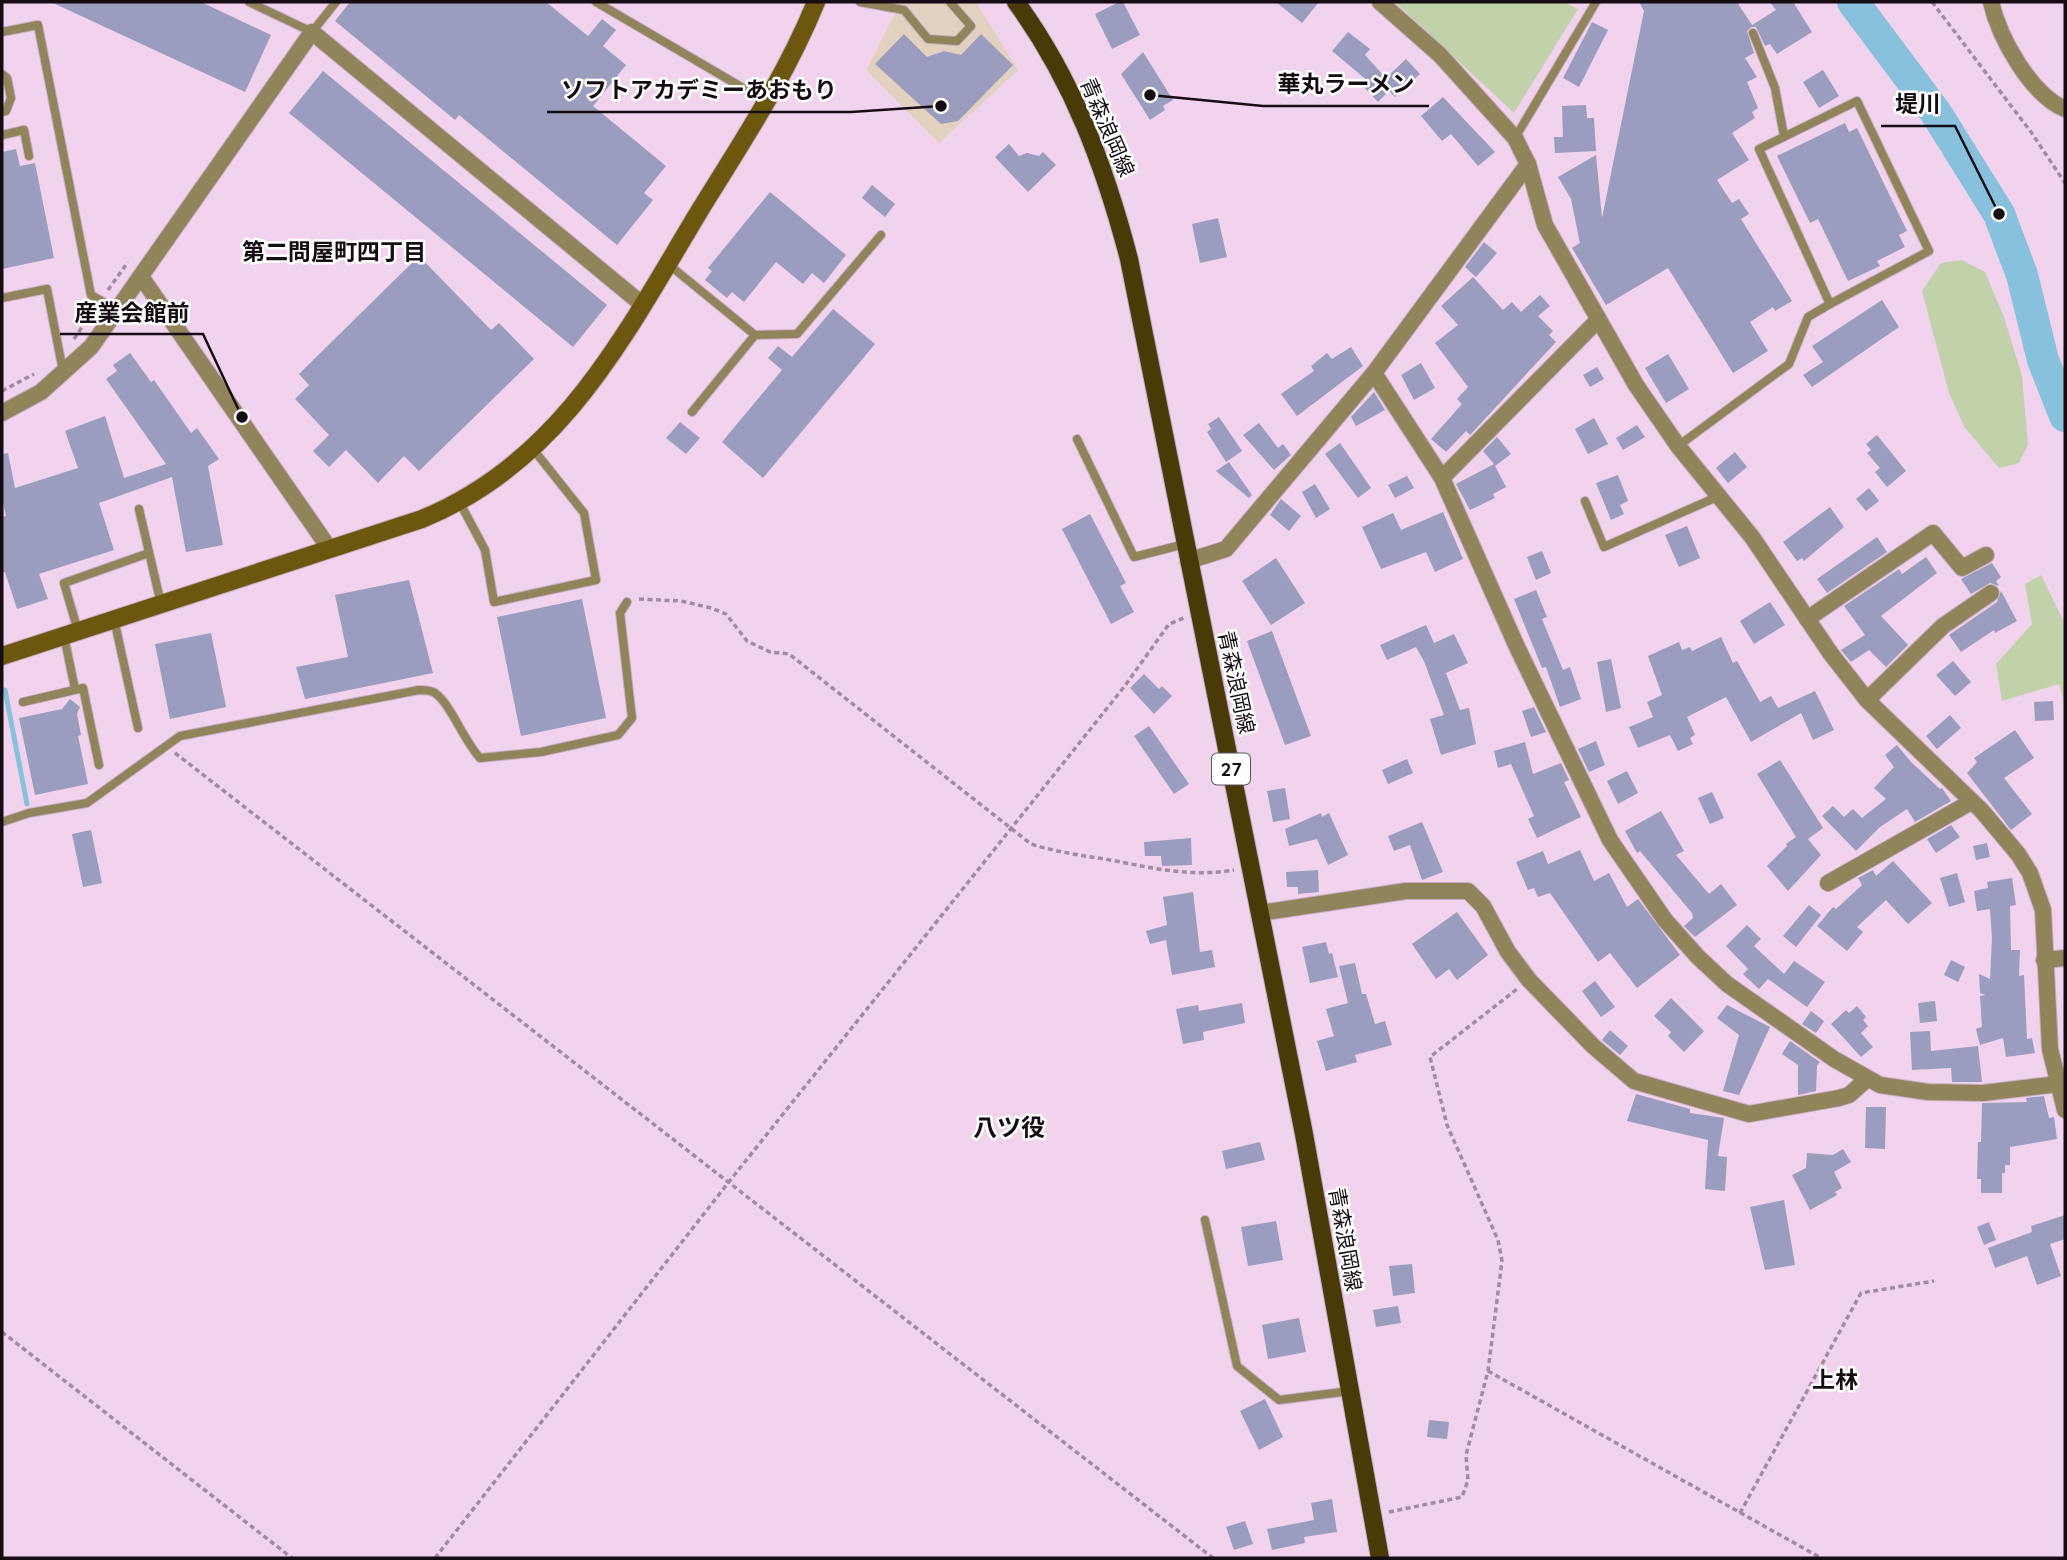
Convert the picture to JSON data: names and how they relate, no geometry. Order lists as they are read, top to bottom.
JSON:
{
  "streets": {
    "main road": ["青森浪岡線", "27"]
  },
  "districts": ["第二問屋町四丁目", "八ツ役", "上林"],
  "places": [
    "華丸ラーメン",
    "ソフトアカデミーあおもり",
    "堤川",
    "産業会館前"
  ]
}
